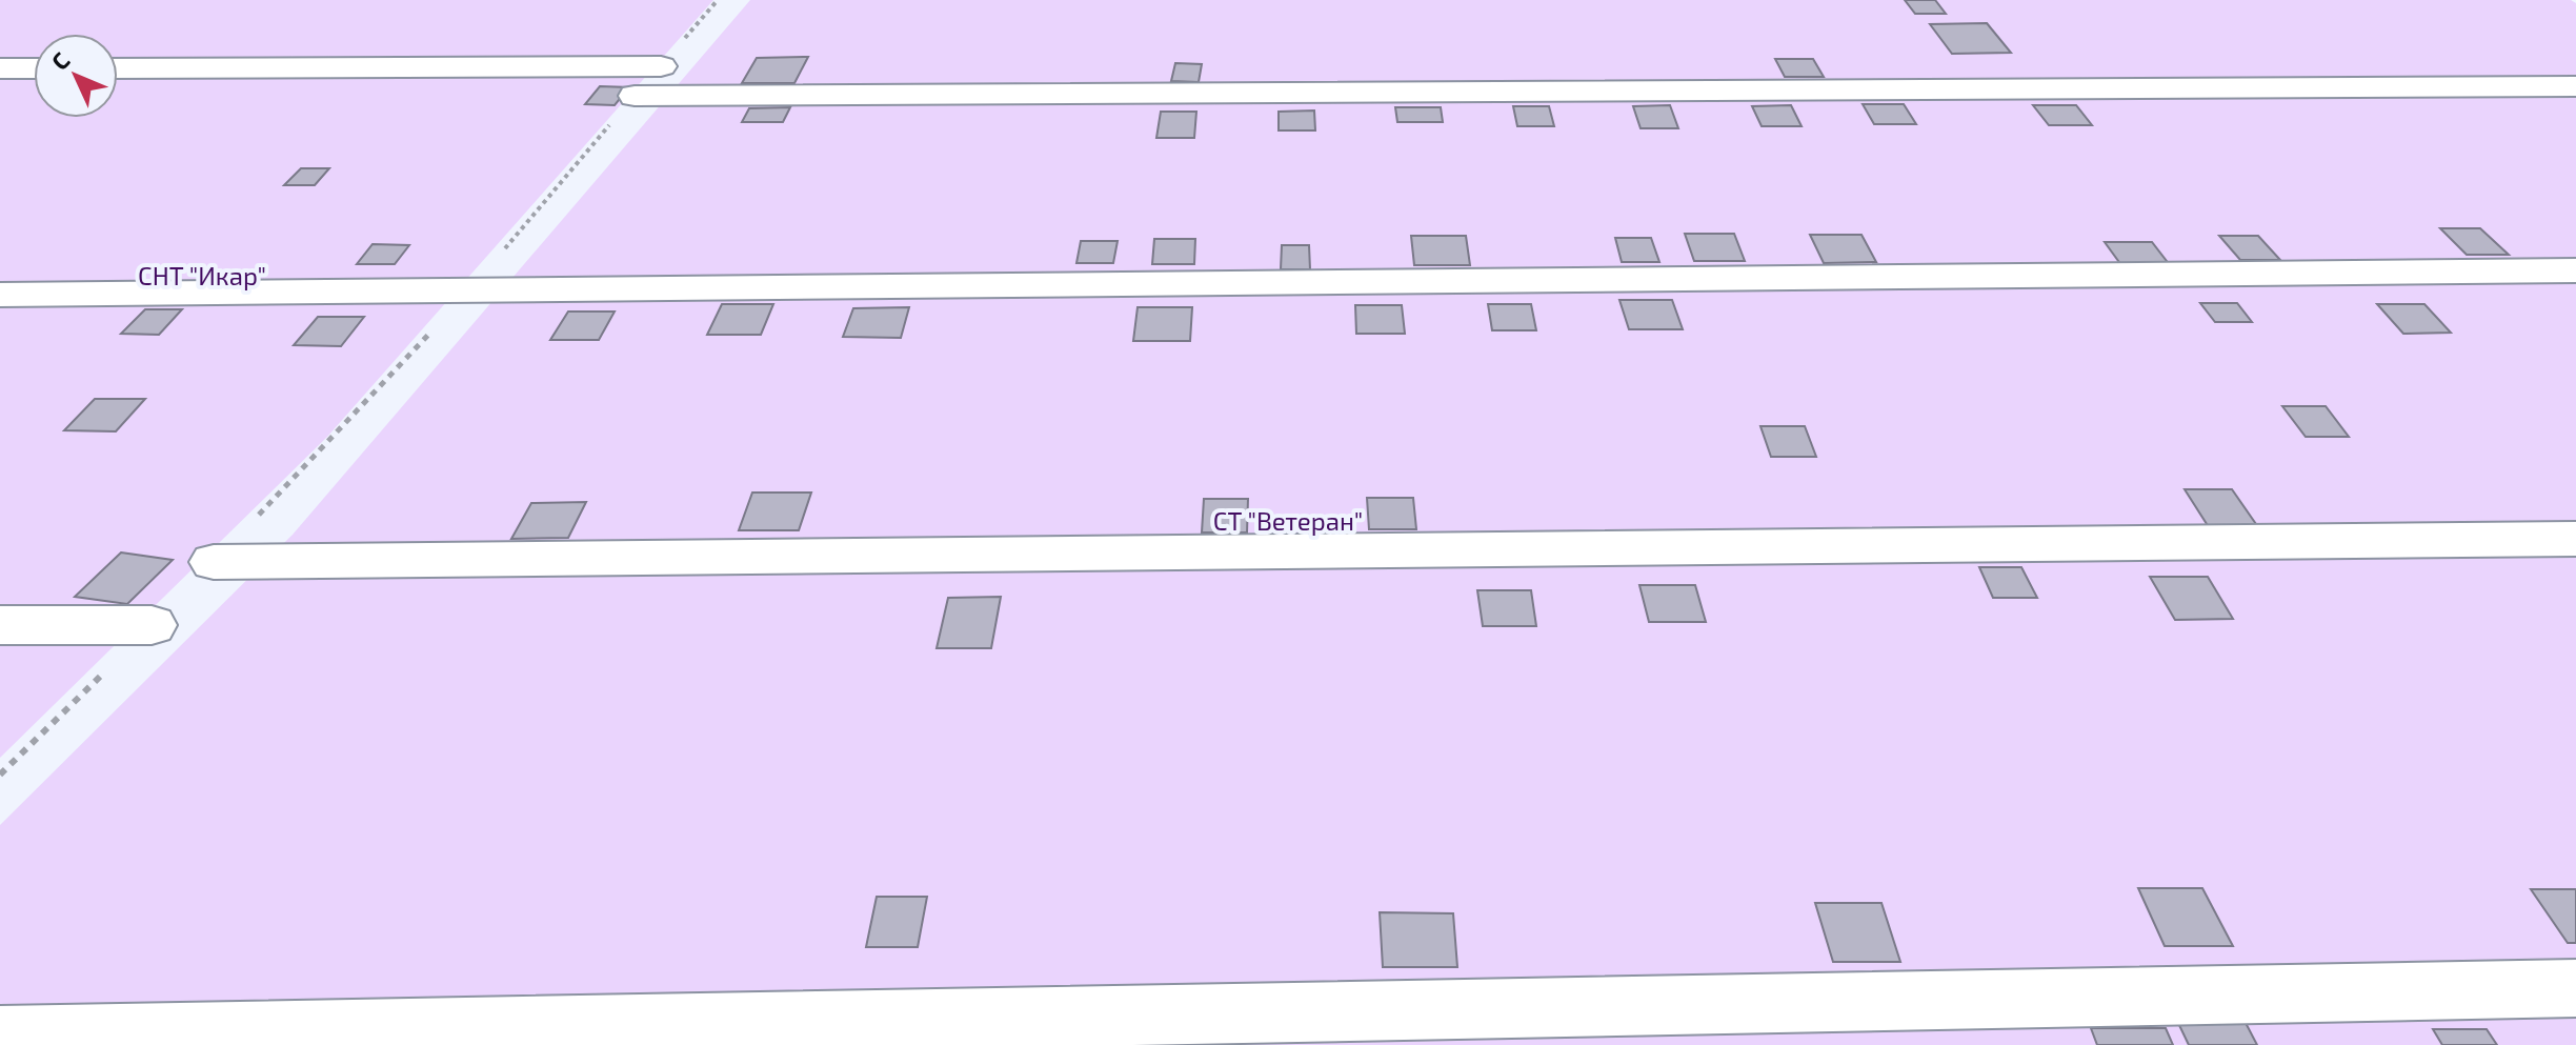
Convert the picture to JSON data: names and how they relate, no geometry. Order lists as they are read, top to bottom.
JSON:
{
  "parks": ["СНТ \"Икар\"", "СТ \"Ветеран\""],
  "north": "top left"
}
